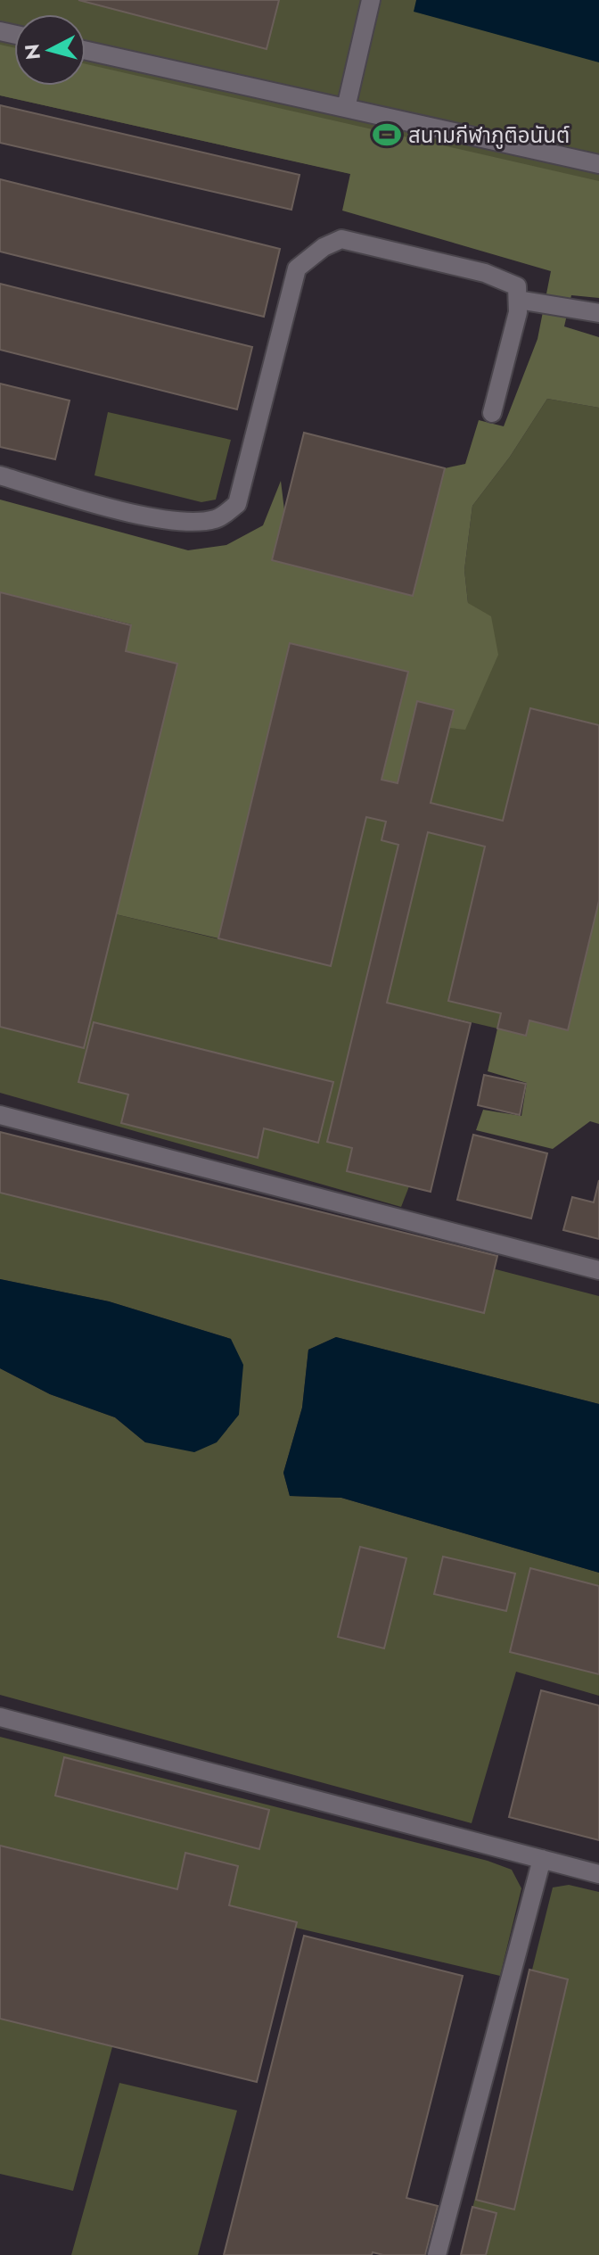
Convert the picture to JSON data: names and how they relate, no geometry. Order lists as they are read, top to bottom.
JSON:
{
  "places": {
    "sports": ["สนามกีฬาภูติอนันต์"]
  },
  "north": "left"
}
